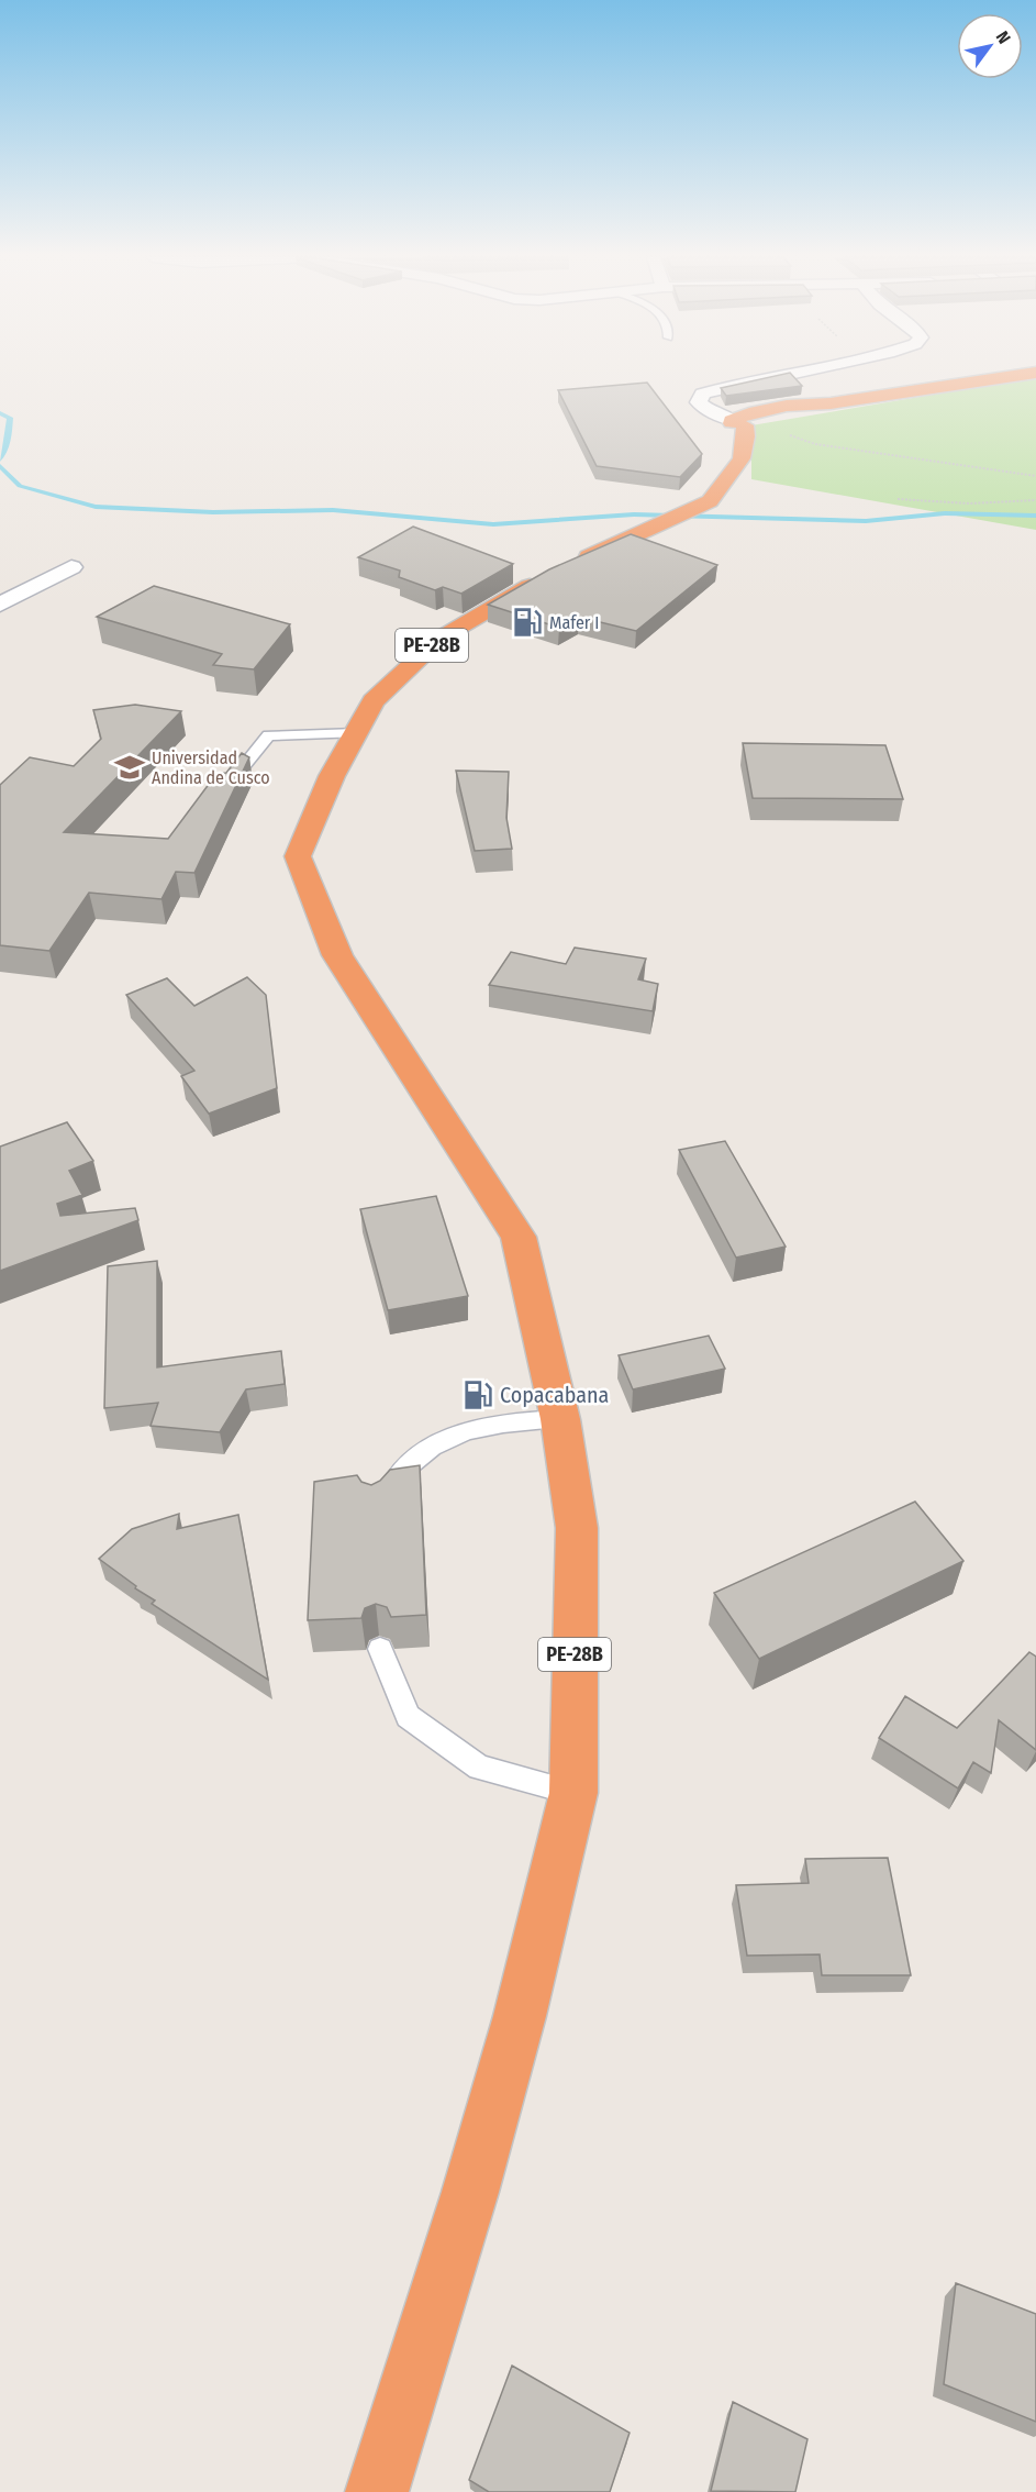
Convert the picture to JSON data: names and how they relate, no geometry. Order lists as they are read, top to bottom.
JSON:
{
  "streets": {
    "highway": ["PE-28B"]
  },
  "places": {
    "fuel station": ["Mafer I", "Copacabana"],
    "school or university": ["Universidad Andina de Cusco"]
  },
  "north": "top right"
}
